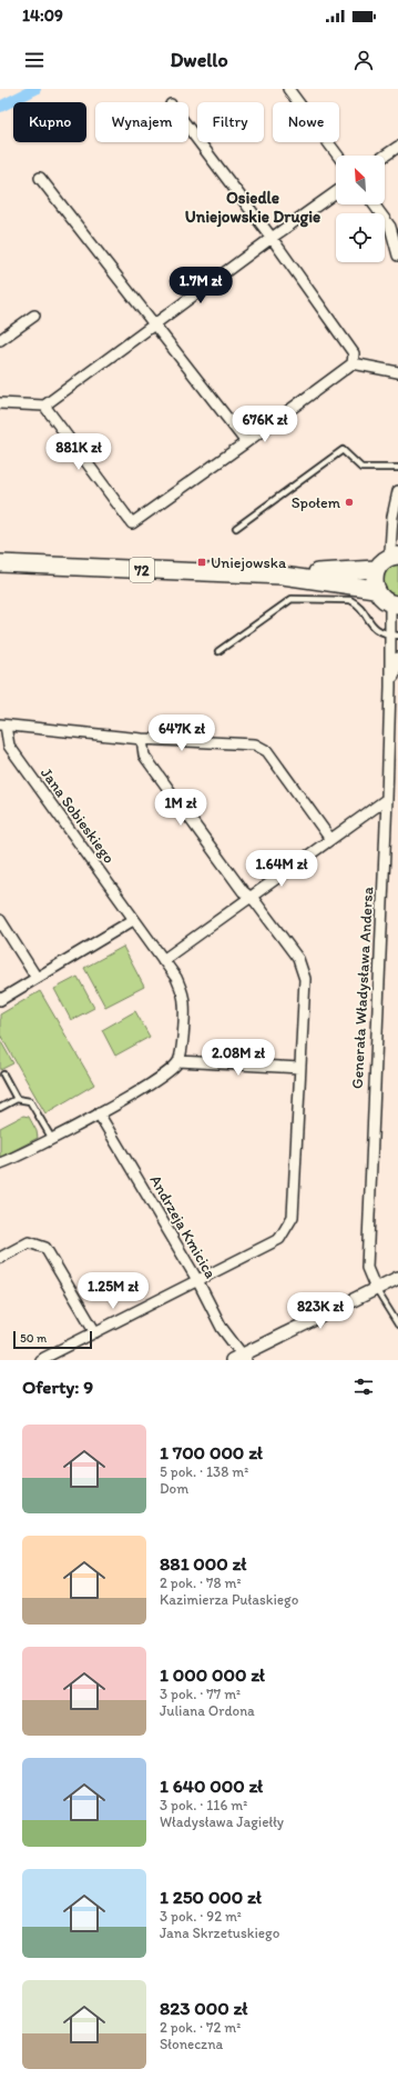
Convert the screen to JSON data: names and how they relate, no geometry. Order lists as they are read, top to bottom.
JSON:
{
  "streets": {
    "main road": ["72"],
    "street": ["Jana Sobieskiego", "Generała Władysława Andersa", "Andrzeja Kmicica"]
  },
  "districts": ["Osiedle Uniejowskie Drugie"],
  "places": {
    "other": ["Społem"],
    "transit": ["Uniejowska"]
  },
  "scale_bar": "50 m",
  "north": "top left",
  "page": {
    "status": "14:09",
    "header": "Dwello",
    "chip": [
      "Kupno",
      "Wynajem",
      "Filtry",
      "Nowe"
    ],
    "price": [
      "1.7M zł",
      "676K zł",
      "881K zł",
      "647K zł",
      "1M zł",
      "1.64M zł",
      "2.08M zł",
      "1.25M zł",
      "823K zł"
    ],
    "scale": "50 m",
    "heading": "Oferty: 9",
    "list": [
      {
        "name": "1 700 000 zł",
        "note": "5 pok. · 138 m² · Dom"
      },
      {
        "name": "881 000 zł",
        "note": "2 pok. · 78 m² · Kazimierza Pułaskiego"
      },
      {
        "name": "1 000 000 zł",
        "note": "3 pok. · 77 m² · Juliana Ordona"
      },
      {
        "name": "1 640 000 zł",
        "note": "3 pok. · 116 m² · Władysława Jagiełły"
      },
      {
        "name": "1 250 000 zł",
        "note": "3 pok. · 92 m² · Jana Skrzetuskiego"
      },
      {
        "name": "823 000 zł",
        "note": "2 pok. · 72 m² · Słoneczna"
      }
    ]
  }
}
